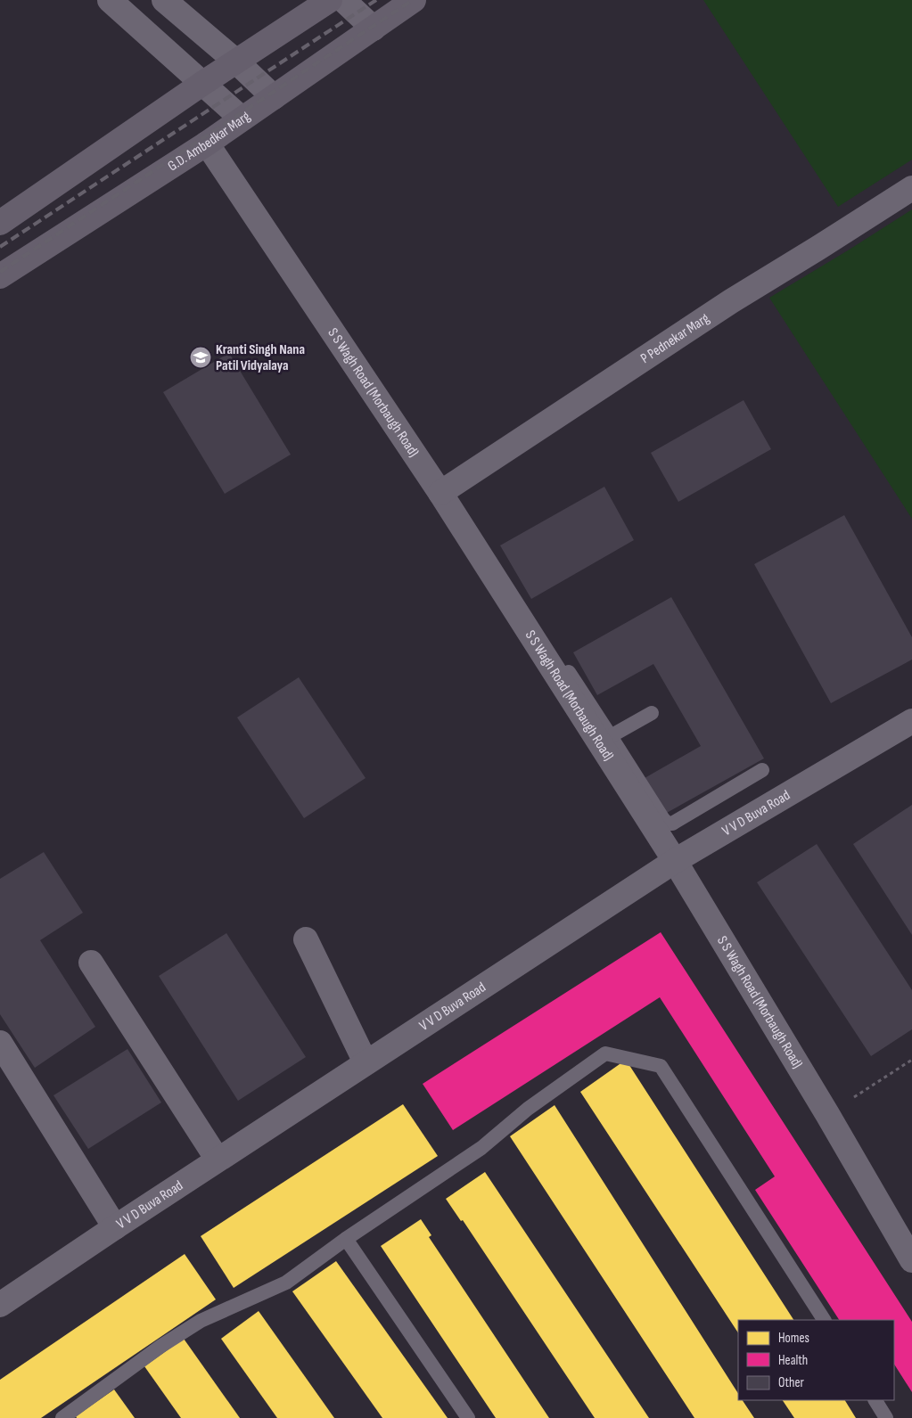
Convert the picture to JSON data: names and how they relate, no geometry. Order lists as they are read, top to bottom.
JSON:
{
  "streets": {
    "main road": ["G.D. Ambedkar Marg"],
    "street": ["P Pednekar Marg", "S S Wagh Road (Morbaugh Road)", "V V D Buva Road"]
  },
  "crossings": [
    ["G.D. Ambedkar Marg", "S S Wagh Road (Morbaugh Road)"],
    ["P Pednekar Marg", "S S Wagh Road (Morbaugh Road)"],
    ["S S Wagh Road (Morbaugh Road)", "V V D Buva Road"]
  ],
  "places": {
    "school or university": ["Kranti Singh Nana Patil Vidyalaya"]
  },
  "legend": ["Homes", "Health", "Other"]
}
